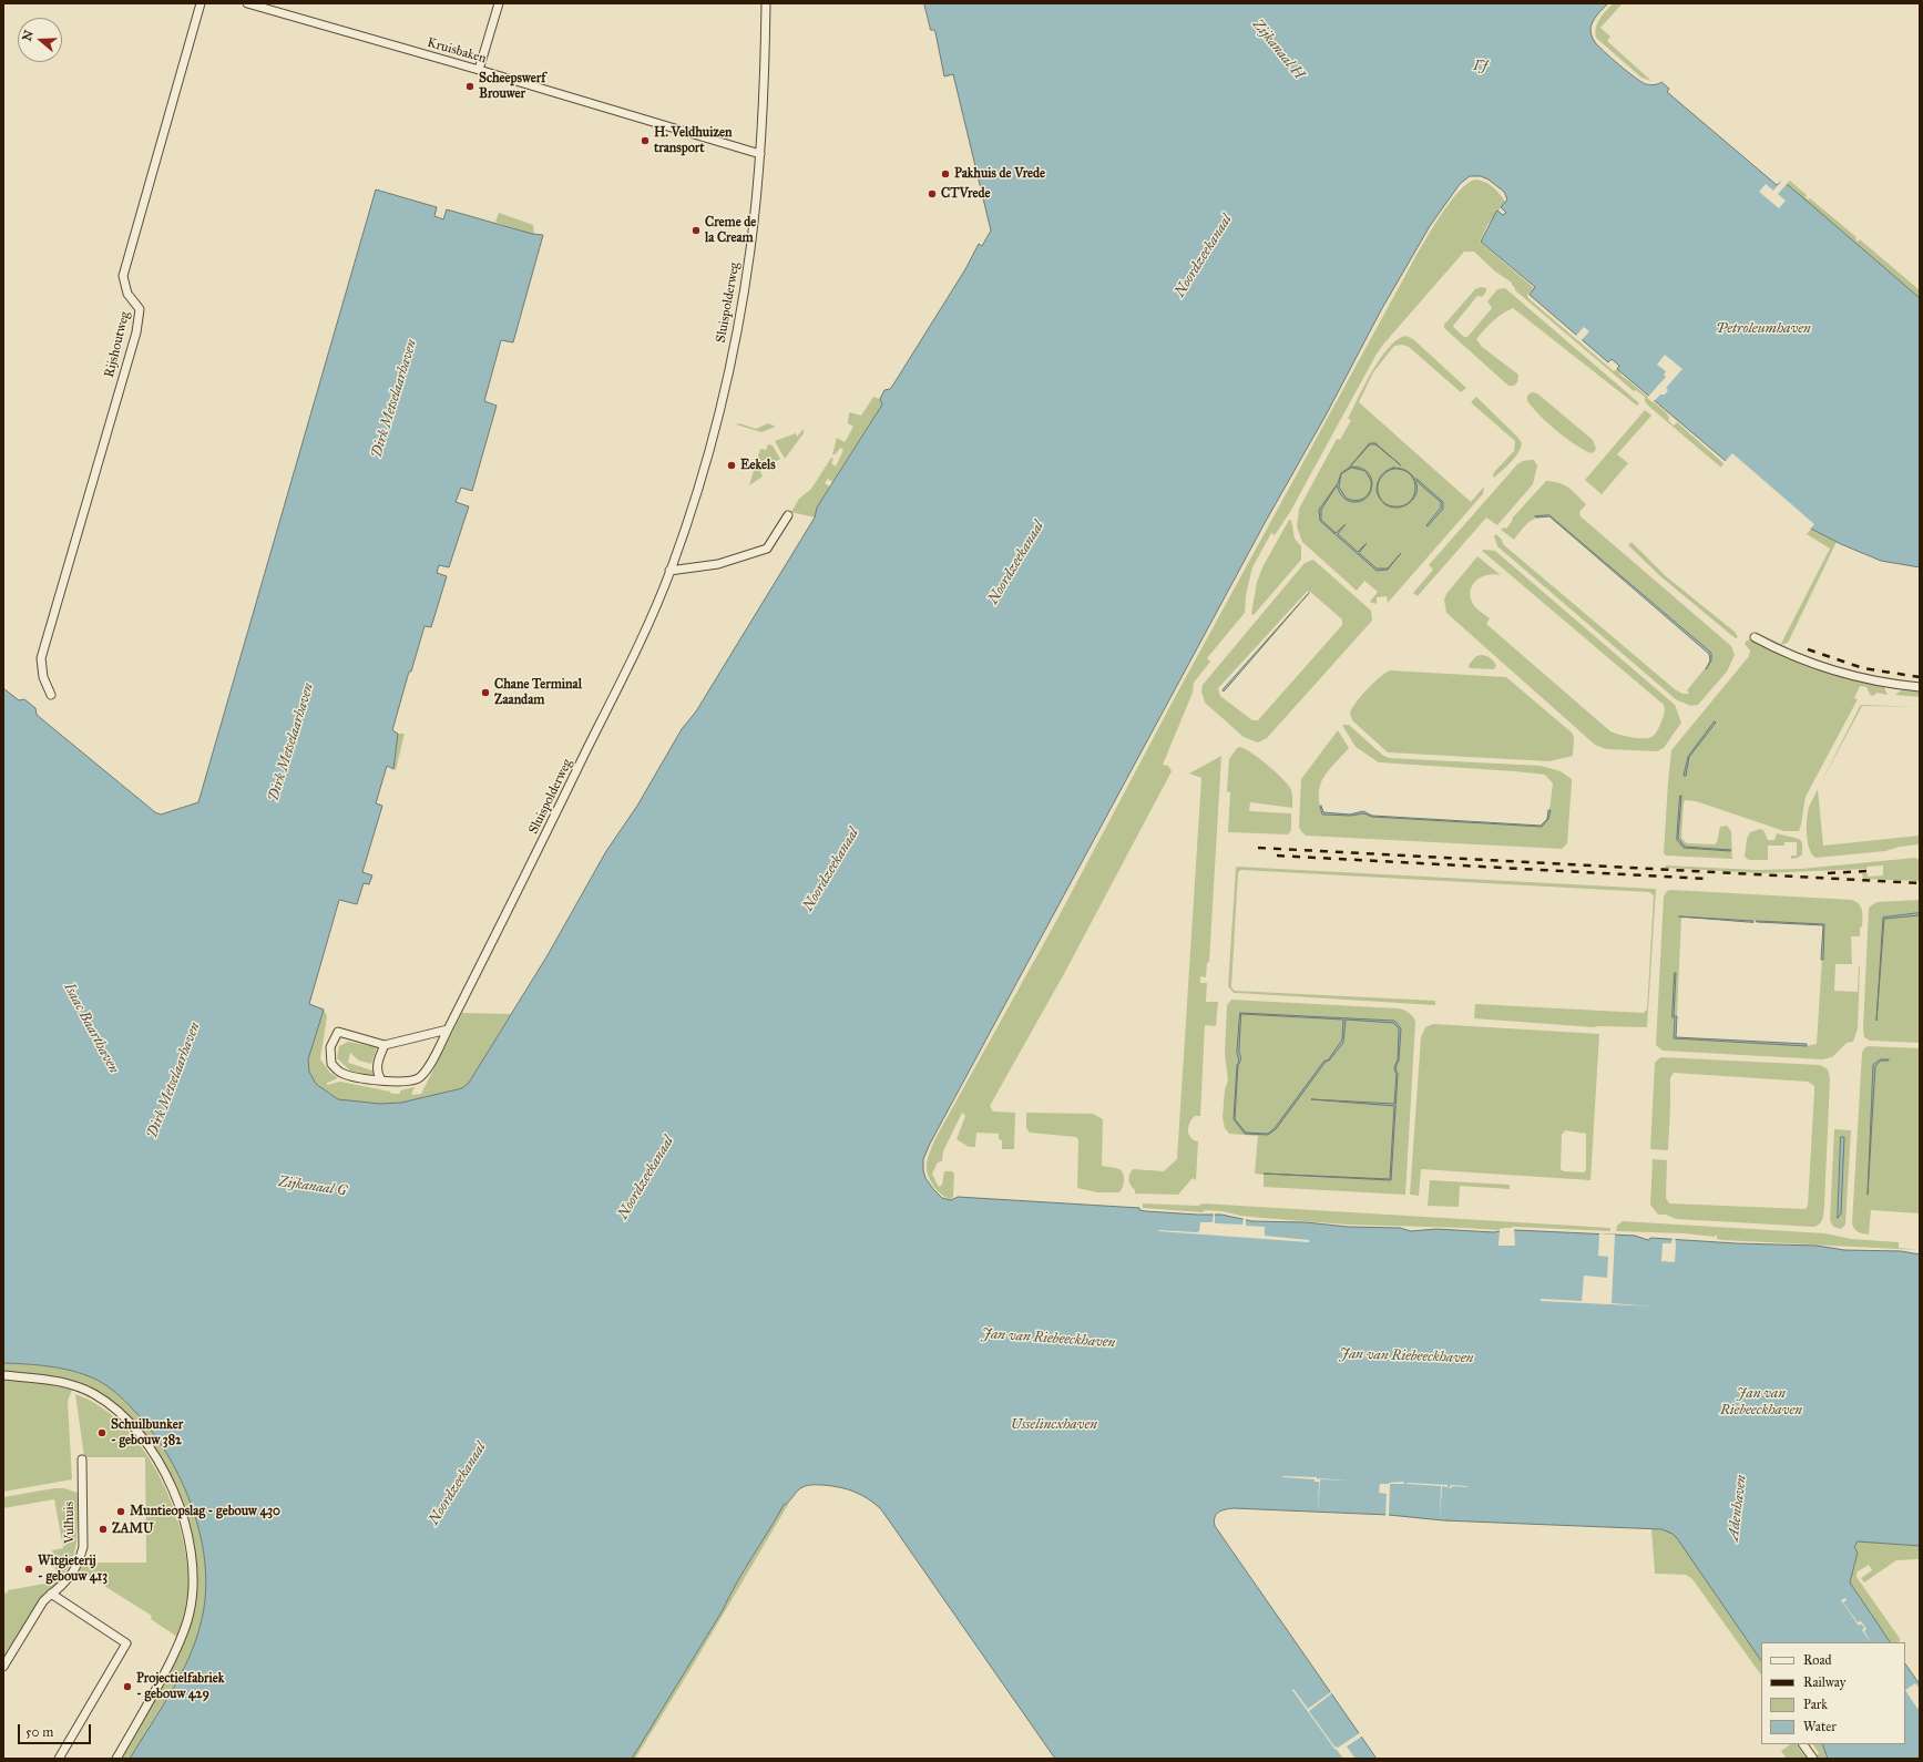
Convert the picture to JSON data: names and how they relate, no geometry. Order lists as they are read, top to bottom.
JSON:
{
  "streets": {
    "street": [
      "Kruisbaken",
      "Sluispolderweg",
      "Rijshoutweg",
      "Vulhuis"
    ]
  },
  "crossings": [
    ["Kruisbaken", "Sluispolderweg"]
  ],
  "water": [
    "Zijkanaal H",
    "IJ",
    "Noordzeekanaal",
    "Petroleumhaven",
    "Dirk Metselaarhaven",
    "Isaac Baarthaven",
    "Zijkanaal G",
    "Jan van Riebeeckhaven",
    "Usselincxhaven",
    "Adenhaven"
  ],
  "places": [
    "Scheepswerf Brouwer",
    "H. Veldhuizen transport",
    "Pakhuis de Vrede",
    "CTVrede",
    "Creme de la Cream",
    "Eekels",
    "Chane Terminal Zaandam",
    "Schuilbunker - gebouw 382",
    "Muntieopslag - gebouw 430",
    "ZAMU",
    "Witgieterij - gebouw 413",
    "Projectielfabriek - gebouw 429"
  ],
  "legend": [
    "Road",
    "Railway",
    "Park",
    "Water"
  ],
  "scale_bar": "50 m",
  "north": "left"
}
